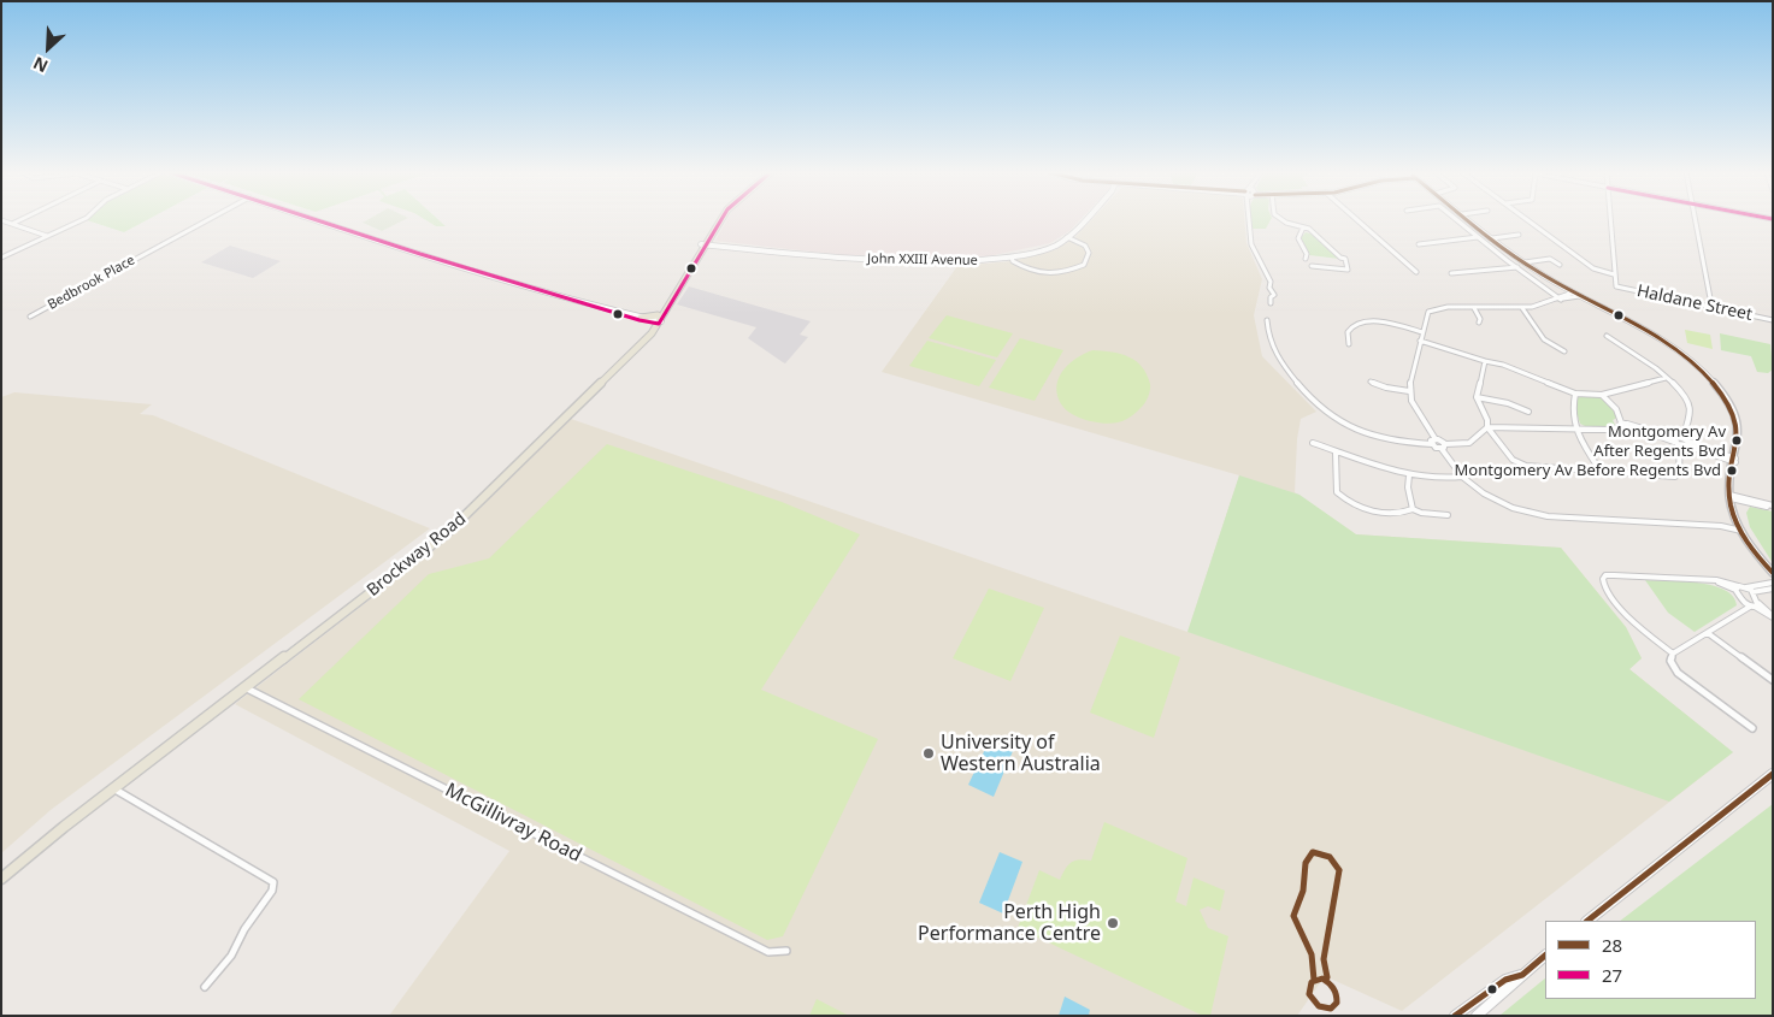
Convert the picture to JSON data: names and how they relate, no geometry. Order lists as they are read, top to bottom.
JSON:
{
  "streets": {
    "main road": ["Brockway Road"],
    "street": [
      "John XXIII Avenue",
      "Bedbrook Place",
      "Haldane Street",
      "McGillivray Road"
    ]
  },
  "crossings": [
    ["John XXIII Avenue", "Brockway Road"],
    ["Brockway Road", "McGillivray Road"]
  ],
  "places": [
    "Montgomery Av After Regents Bvd",
    "Montgomery Av Before Regents Bvd",
    "University of Western Australia",
    "Perth High Performance Centre"
  ],
  "lines": ["transit line 28", "transit line 27"],
  "legend": ["28", "27"],
  "north": "bottom left"
}
